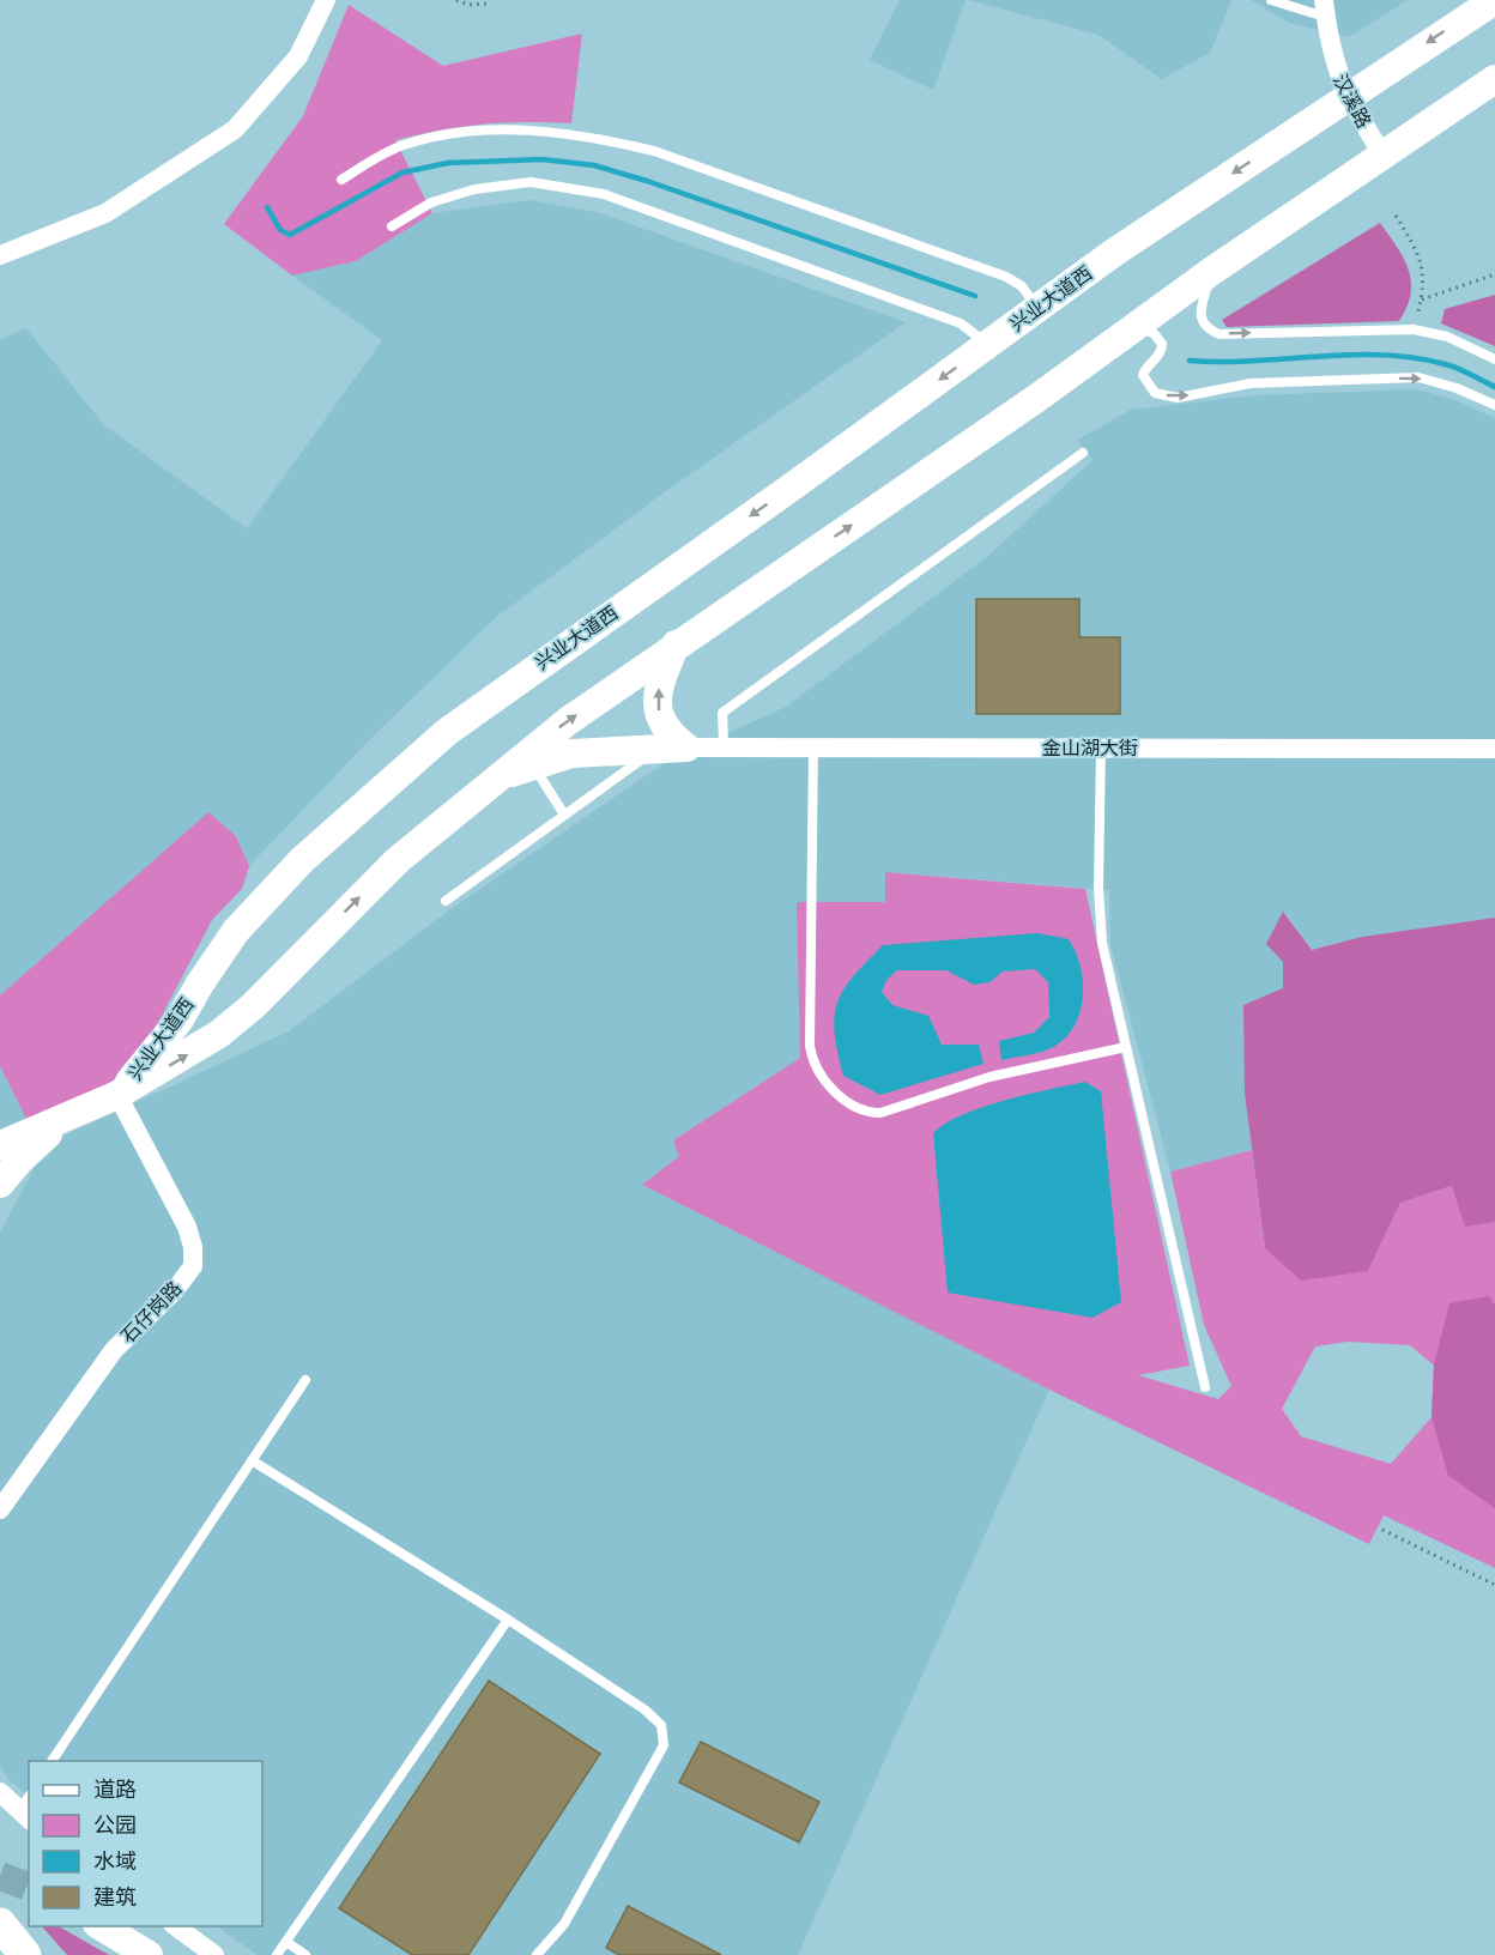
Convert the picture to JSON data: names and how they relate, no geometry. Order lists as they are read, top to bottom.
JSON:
{
  "streets": {
    "street": [
      "汉溪路",
      "兴业大道西",
      "金山湖大街",
      "石仔岗路"
    ]
  },
  "crossings": [
    ["汉溪路", "兴业大道西"],
    ["兴业大道西", "石仔岗路"]
  ],
  "legend": [
    "道路",
    "公园",
    "水域",
    "建筑"
  ]
}
